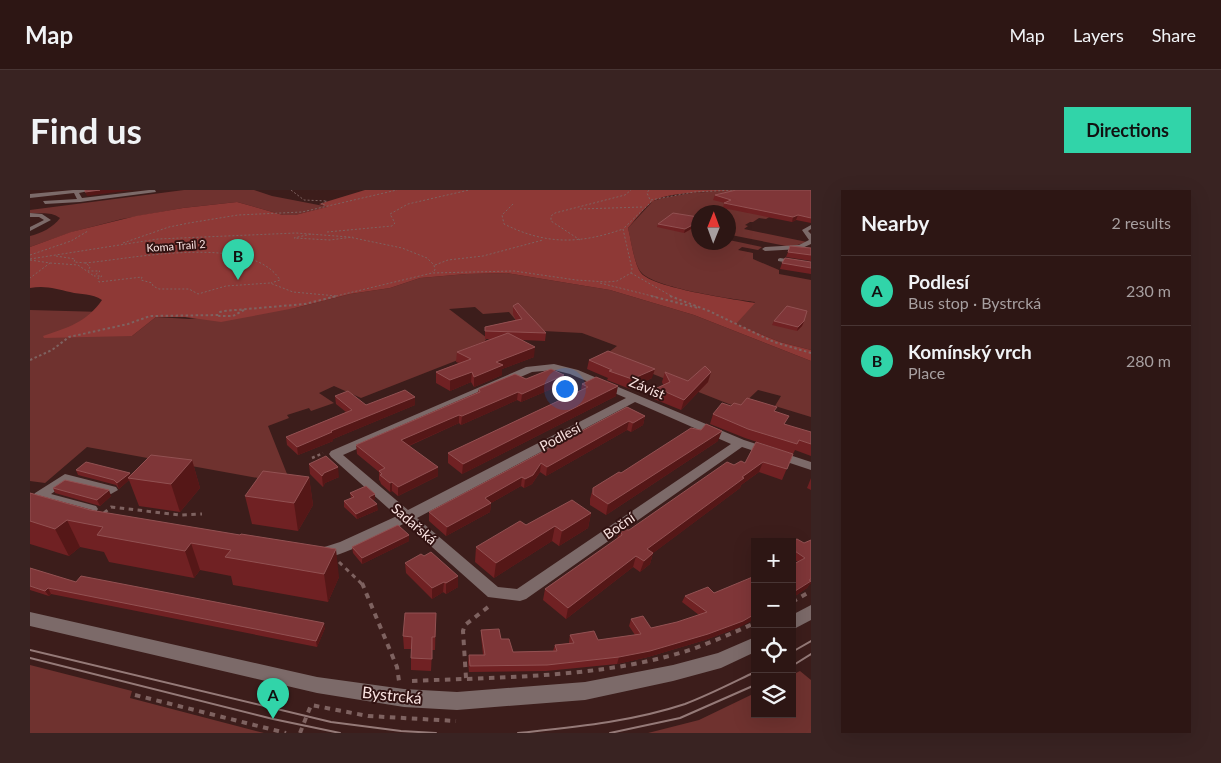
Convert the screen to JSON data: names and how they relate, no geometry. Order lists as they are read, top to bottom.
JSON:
{
  "streets": {
    "street": [
      "Závist",
      "Podlesí",
      "Sadařská",
      "Boční",
      "Bystrcká"
    ],
    "path": ["Koma Trail 2"]
  },
  "crossings": [
    ["Závist", "Podlesí"],
    ["Závist", "Sadařská"],
    ["Závist", "Boční"],
    ["Podlesí", "Sadařská"],
    ["Sadařská", "Boční"]
  ],
  "north": "top",
  "page": {
    "header": "Map",
    "nav": ["Map", "Layers", "Share"],
    "buttons": "Directions",
    "title": "Find us",
    "heading": ["Nearby", "2 results"],
    "pins": ["B", "A"],
    "list": [
      {
        "mark": "A",
        "name": "Podlesí",
        "note": "Bus stop · Bystrcká",
        "value": "230 m"
      },
      {
        "mark": "B",
        "name": "Komínský vrch",
        "note": "Place",
        "value": "280 m"
      }
    ],
    "map_buttons": ["+", "−"]
  }
}
